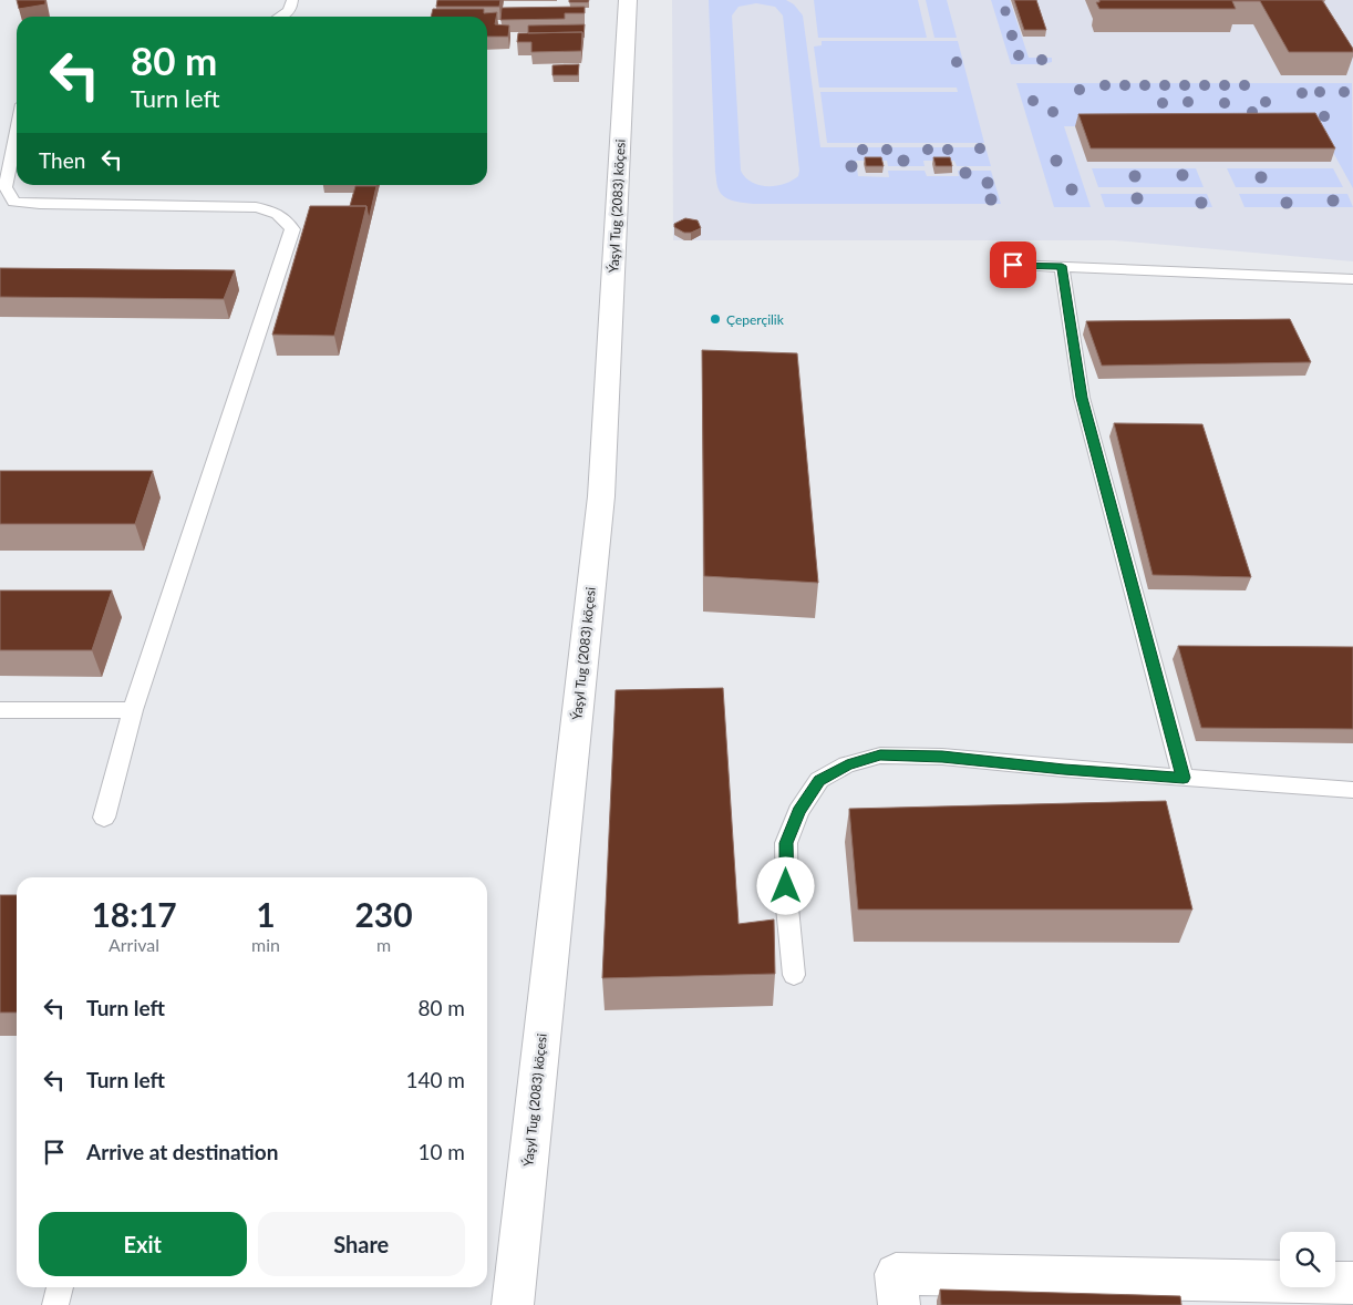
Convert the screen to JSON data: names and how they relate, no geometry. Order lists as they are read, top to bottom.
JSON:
{
  "streets": {
    "street": ["Ýaşyl Tug (2083) köçesi"]
  },
  "places": ["Çeperçilik"],
  "page": {
    "turn": ["80 m", "Turn left"],
    "then": "Then",
    "eta": [
      "18:17",
      "Arrival",
      "1",
      "min",
      "230",
      "m"
    ],
    "list": [
      {
        "name": "Turn left",
        "value": "80 m"
      },
      {
        "name": "Turn left",
        "value": "140 m"
      },
      {
        "name": "Arrive at destination",
        "value": "10 m"
      }
    ],
    "buttons": ["Exit", "Share"]
  }
}
